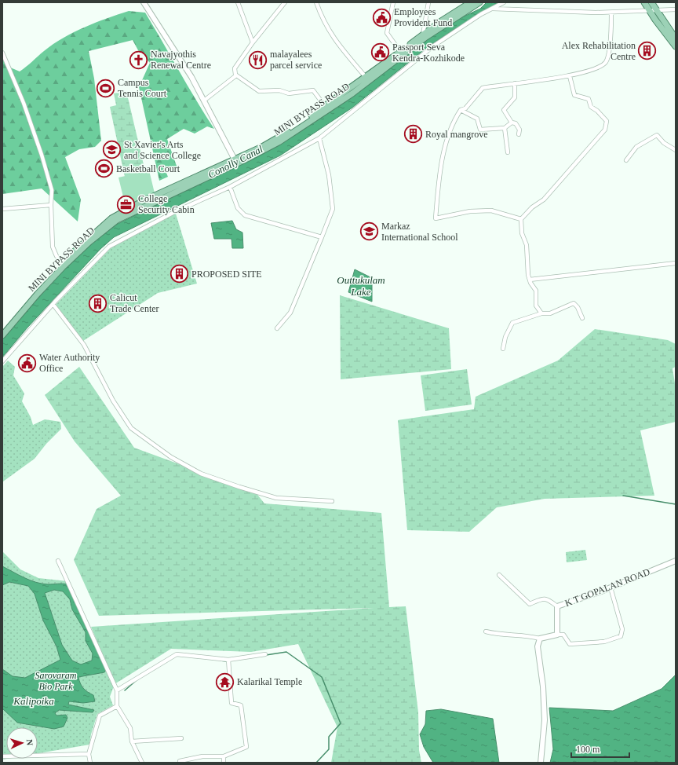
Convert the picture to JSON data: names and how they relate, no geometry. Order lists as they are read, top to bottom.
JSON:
{
  "streets": {
    "main road": ["MINI BYPASS ROAD"],
    "street": ["K T GOPALAN ROAD"]
  },
  "water": ["Conolly Canal", "Outtukulam Lake", "Kalipoika"],
  "parks": ["Sarovaram Bio Park"],
  "places": {
    "public building": ["Employees Provident Fund", "Passport Seva Kendra-Kozhikode", "Water Authority Office"],
    "building": [
      "Alex Rehabilitation Centre",
      "Royal mangrove",
      "PROPOSED SITE",
      "Calicut Trade Center"
    ],
    "church": ["Navajyothis Renewal Centre"],
    "restaurant": ["malayalees parcel service"],
    "sports": ["Campus Tennis Court", "Basketball Court"],
    "school or university": ["St Xavier's Arts and Science College", "Markaz International School"],
    "office": ["College Security Cabin"],
    "temple": ["Kalarikal Temple"]
  },
  "scale_bar": "100 m",
  "north": "right"
}
